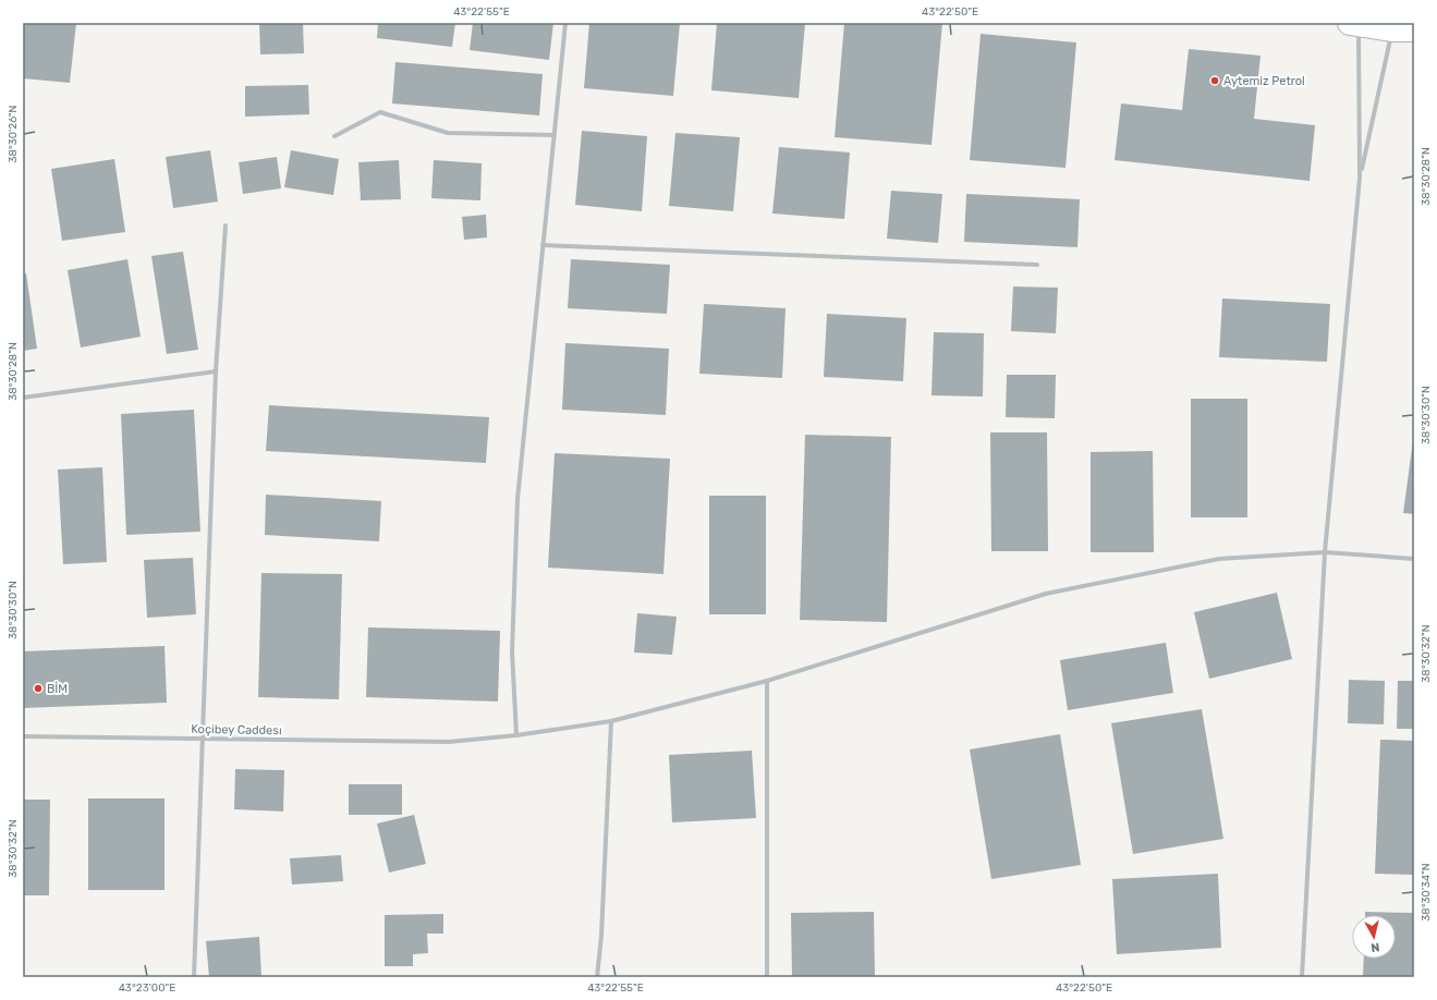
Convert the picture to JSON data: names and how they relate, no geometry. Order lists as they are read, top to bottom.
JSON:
{
  "streets": {
    "street": ["Koçibey Caddesı"]
  },
  "places": ["Aytemiz Petrol", "BİM"],
  "north": "bottom",
  "coordinates": [
    "43°22'55\"E",
    "43°22'50\"E",
    "38°30'26\"N",
    "38°30'28\"N",
    "38°30'30\"N",
    "38°30'32\"N",
    "38°30'34\"N",
    "43°23'00\"E"
  ]
}
